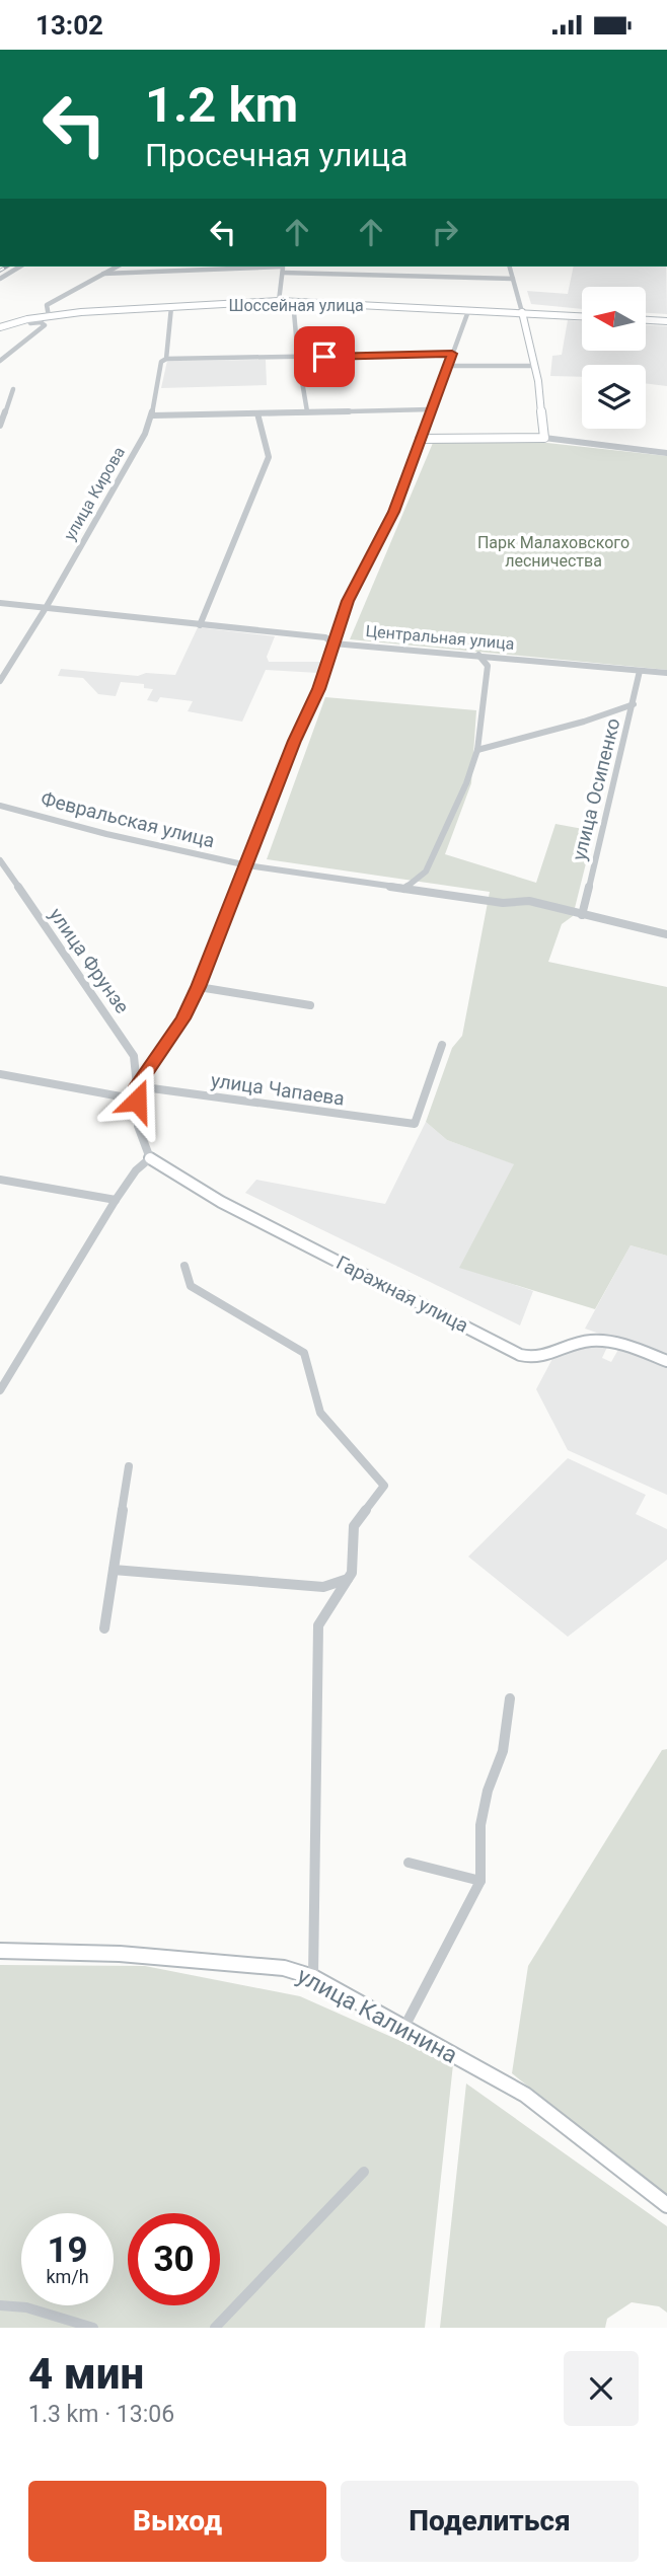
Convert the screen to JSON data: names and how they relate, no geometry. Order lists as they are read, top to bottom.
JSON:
{
  "streets": {
    "main road": ["Шоссейная улица", "Гаражная улица", "улица Калинина"],
    "street": [
      "улица Кирова",
      "Центральная улица",
      "улица Осипенко",
      "Февральская улица",
      "улица Фрунзе",
      "улица Чапаева"
    ]
  },
  "crossings": [
    ["Шоссейная улица", "улица Кирова"],
    ["улица Кирова", "Центральная улица"],
    ["Центральная улица", "улица Осипенко"],
    ["улица Осипенко", "Февральская улица"],
    ["улица Фрунзе", "улица Чапаева"],
    ["улица Фрунзе", "Гаражная улица"]
  ],
  "parks": ["Парк Малаховского лесничества"],
  "north": "left",
  "page": {
    "status": "13:02",
    "turn": ["1.2 km", "Просечная улица"],
    "speed": "19 km/h",
    "limit": "30",
    "heading": ["4 мин", "1.3 km · 13:06"],
    "buttons": ["Выход", "Поделиться"]
  }
}
